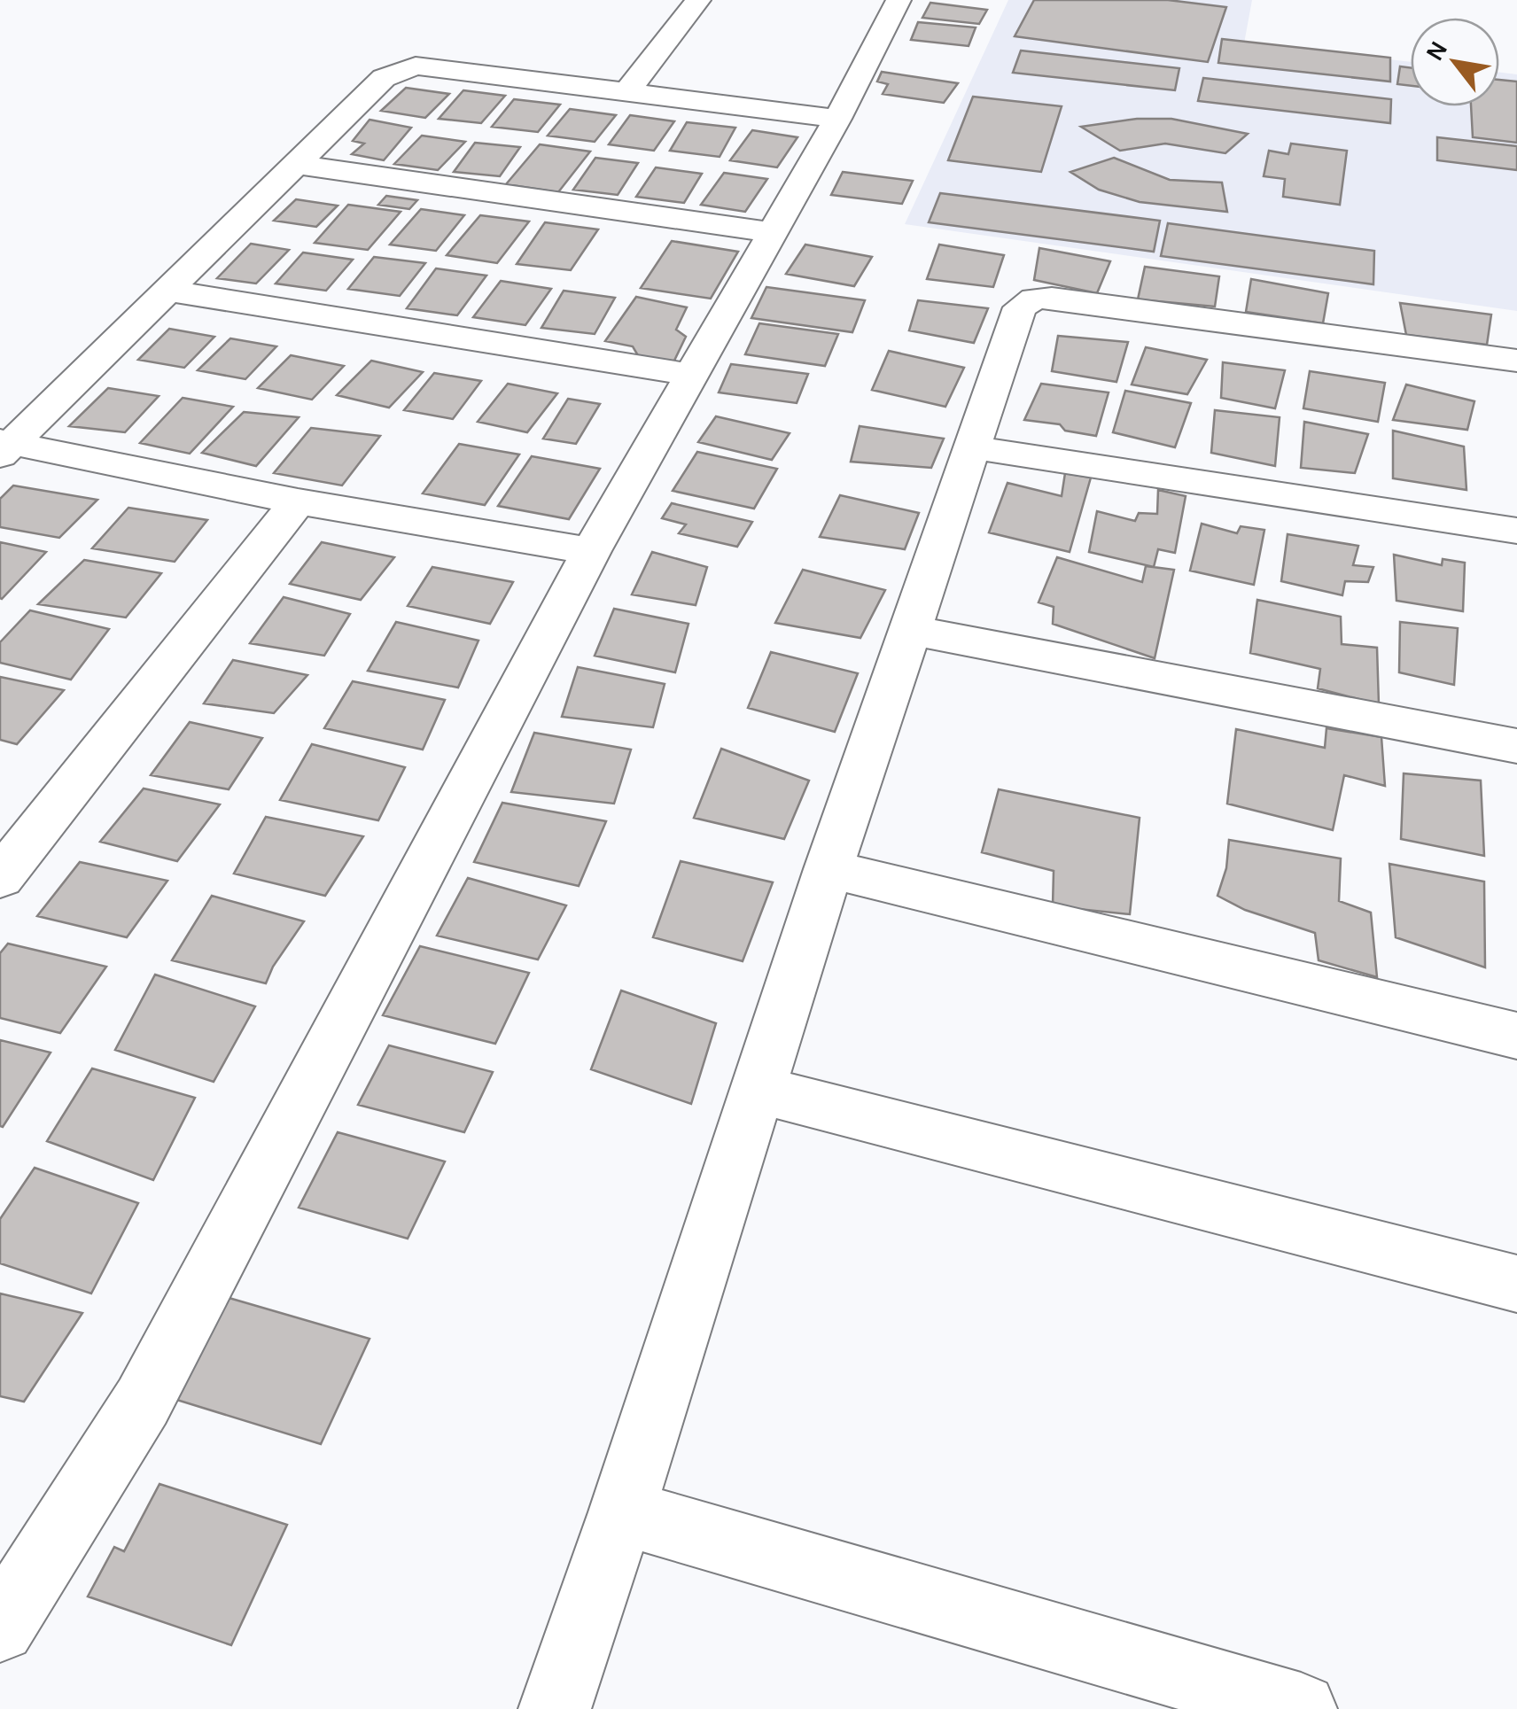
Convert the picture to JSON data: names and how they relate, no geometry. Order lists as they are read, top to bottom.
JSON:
{
  "north": "top left"
}
